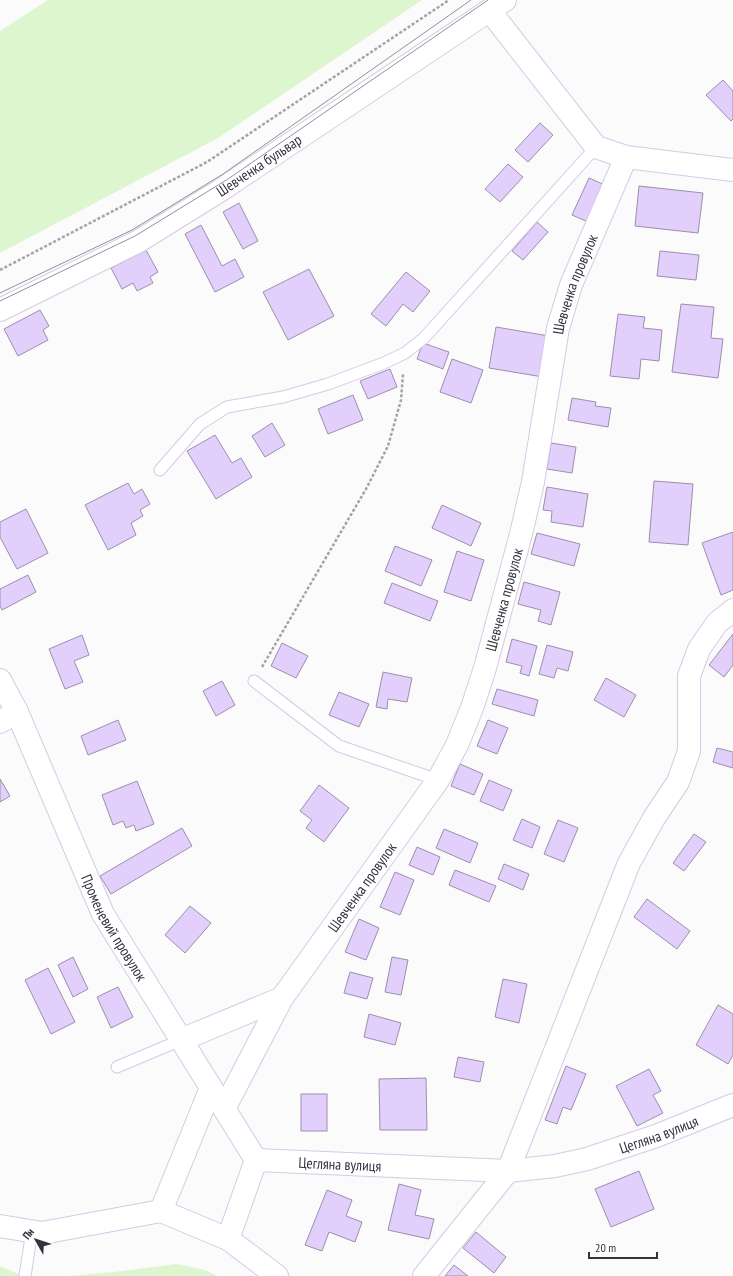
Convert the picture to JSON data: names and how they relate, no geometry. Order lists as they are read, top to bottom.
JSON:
{
  "streets": {
    "street": [
      "Шевченка бульвар",
      "Шевченка провулок",
      "Променевий провулок",
      "Цегляна вулиця"
    ]
  },
  "crossings": [
    ["Шевченка провулок", "Променевий провулок"],
    ["Променевий провулок", "Цегляна вулиця"]
  ],
  "scale_bar": "20 m",
  "north": "top left"
}
